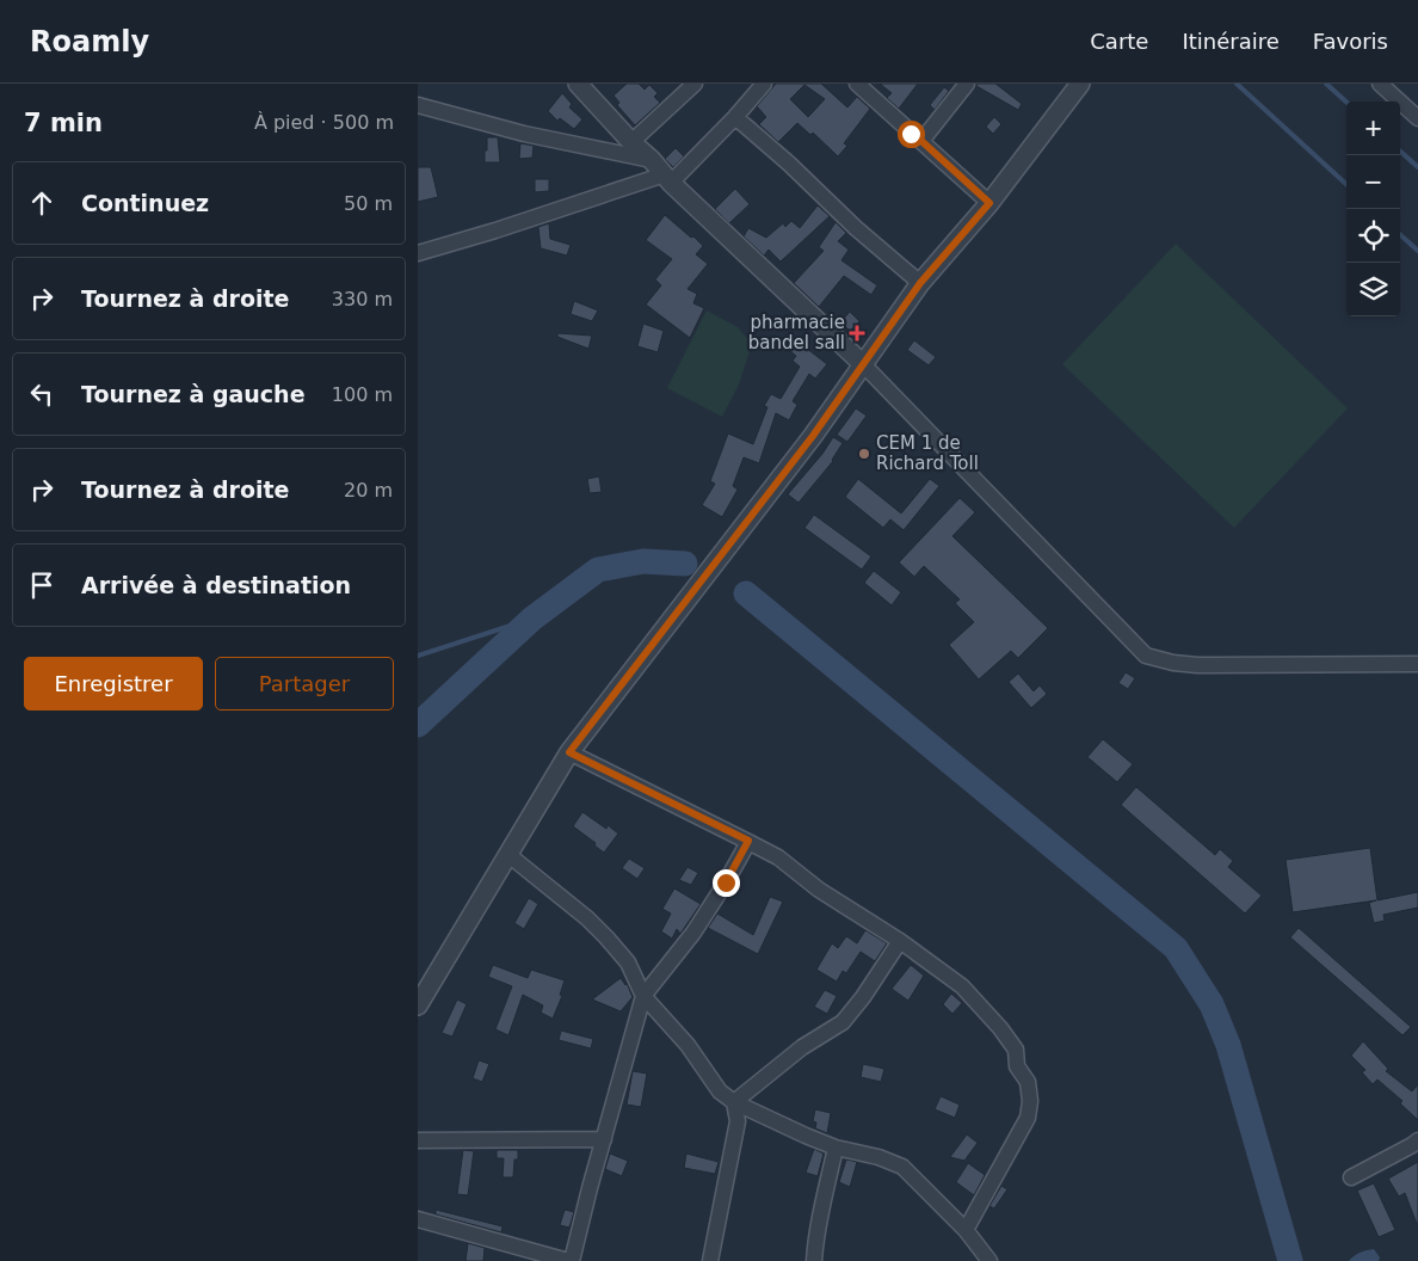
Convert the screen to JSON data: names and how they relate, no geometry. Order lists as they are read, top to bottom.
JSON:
{
  "places": {
    "health": ["pharmacie bandel sall"],
    "other": ["CEM 1 de Richard Toll"]
  },
  "page": {
    "header": "Roamly",
    "nav": ["Carte", "Itinéraire", "Favoris"],
    "heading": ["7 min", "À pied · 500 m"],
    "map_buttons": ["+", "−"],
    "list": [
      ["Continuez", "50 m"],
      ["Tournez à droite", "330 m"],
      ["Tournez à gauche", "100 m"],
      ["Tournez à droite", "20 m"],
      "Arrivée à destination"
    ],
    "buttons": ["Enregistrer", "Partager"]
  }
}
